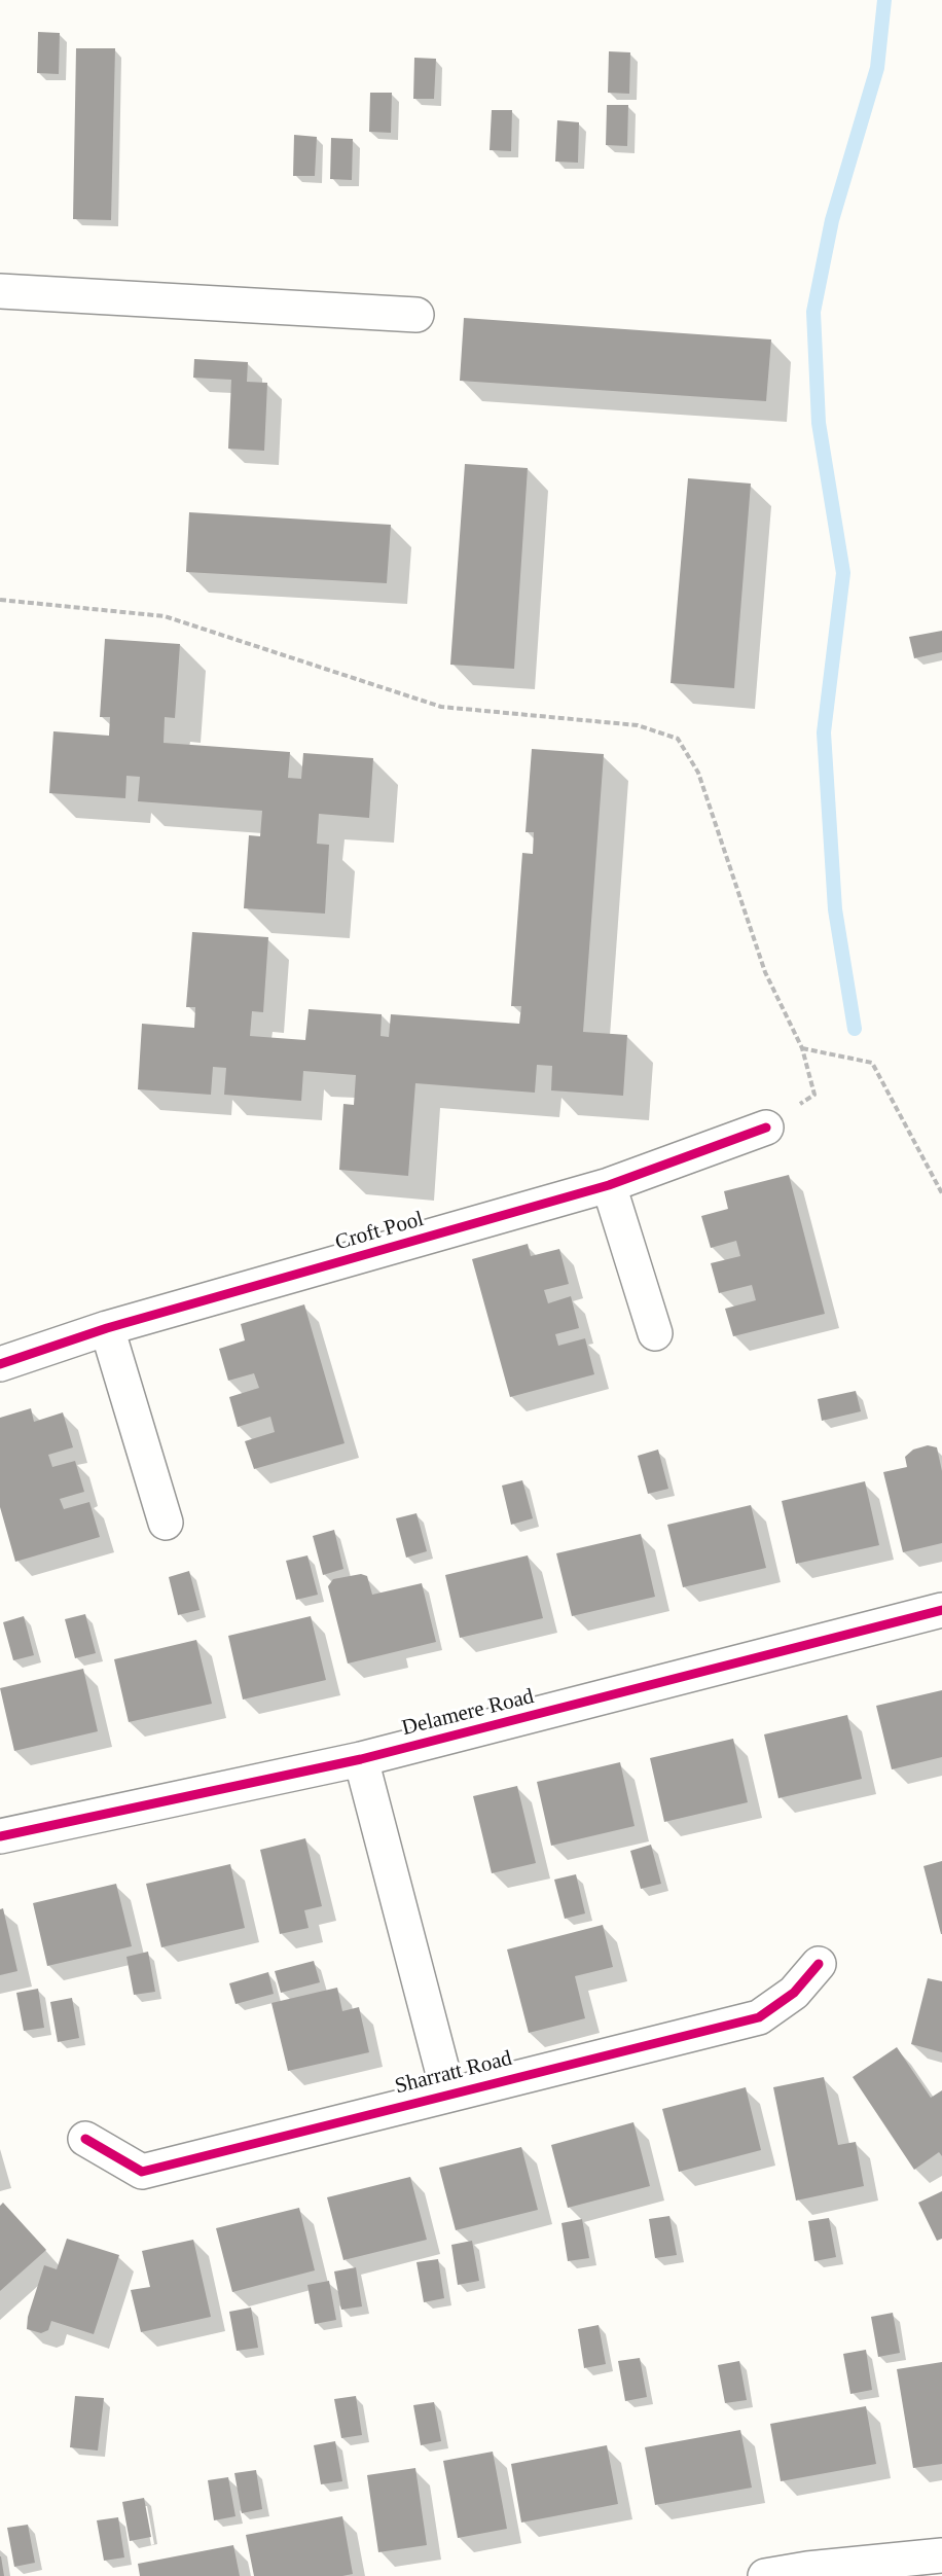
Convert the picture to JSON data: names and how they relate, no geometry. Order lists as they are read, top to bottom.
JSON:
{
  "streets": {
    "street": ["Croft Pool", "Delamere Road", "Sharratt Road"]
  },
  "crossings": [
    ["Delamere Road", "Sharratt Road"]
  ]
}
